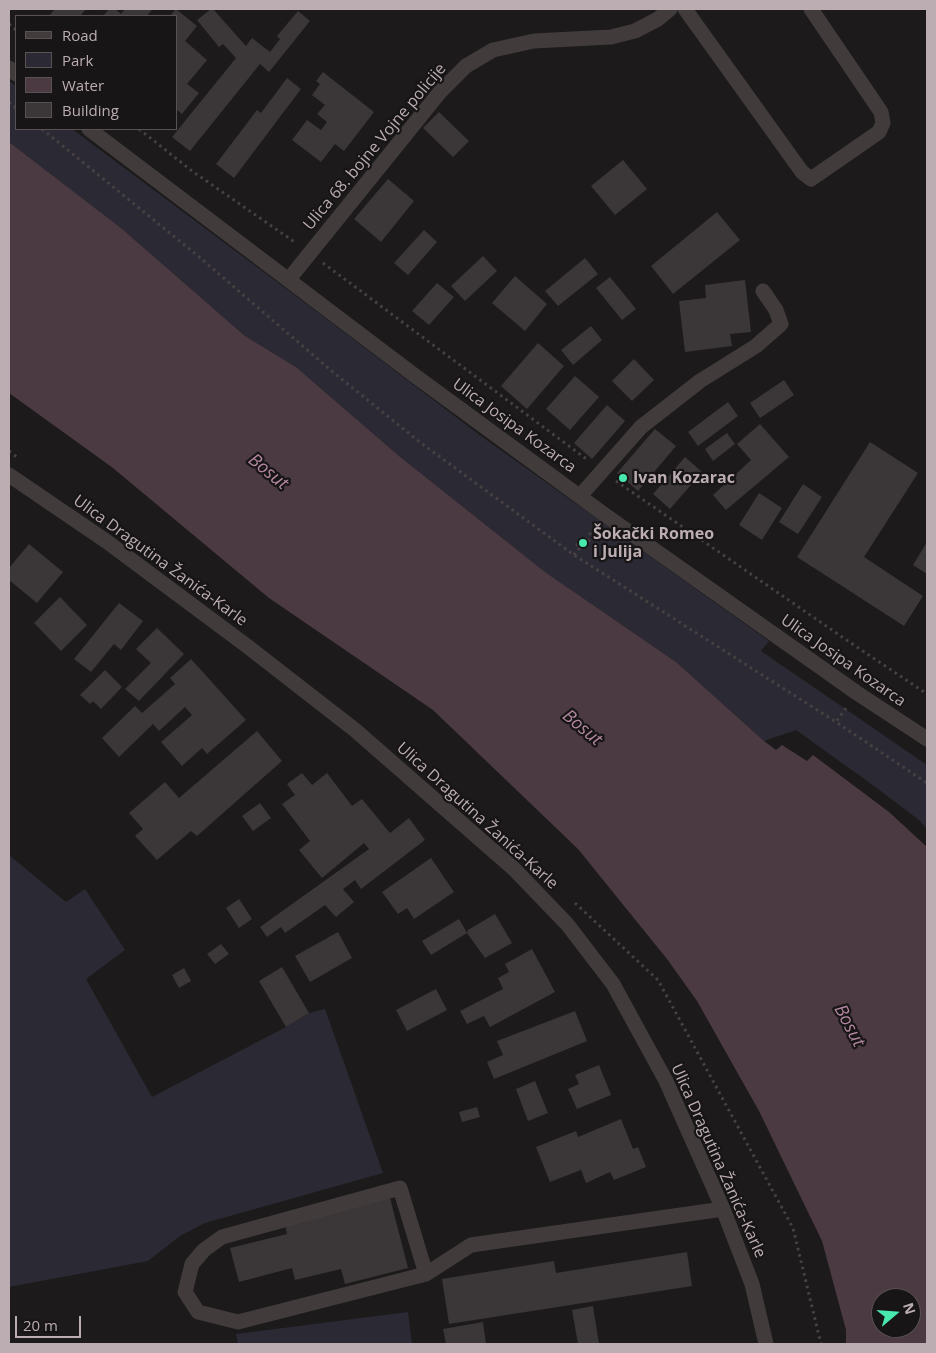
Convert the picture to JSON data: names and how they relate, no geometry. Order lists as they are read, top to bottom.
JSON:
{
  "streets": {
    "street": ["Ulica 68. bojne Vojne policije", "Ulica Josipa Kozarca", "Ulica Dragutina Žanića-Karle"]
  },
  "crossings": [
    ["Ulica 68. bojne Vojne policije", "Ulica Josipa Kozarca"]
  ],
  "water": ["Bosut"],
  "places": ["Ivan Kozarac", "Šokački Romeo i Julija"],
  "legend": [
    "Road",
    "Park",
    "Water",
    "Building"
  ],
  "scale_bar": "20 m",
  "north": "right"
}
